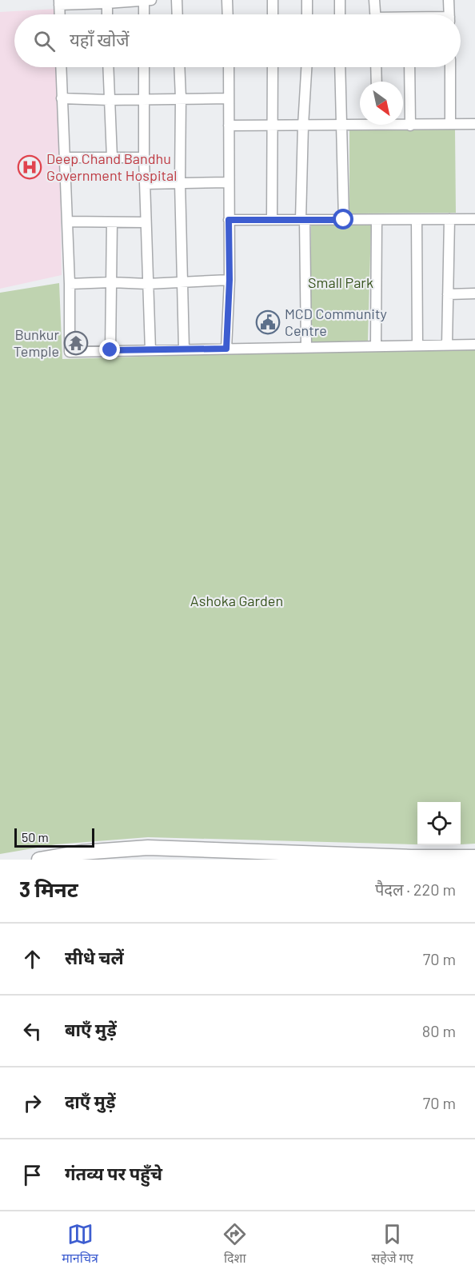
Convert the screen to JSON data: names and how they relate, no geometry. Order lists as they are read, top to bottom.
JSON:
{
  "parks": ["Small Park", "Ashoka Garden"],
  "places": {
    "hospital": ["Deep Chand Bandhu Government Hospital"],
    "public building": ["MCD Community Centre"],
    "temple": ["Bunkur Temple"]
  },
  "scale_bar": "50 m",
  "north": "bottom right",
  "page": {
    "search": "यहाँ खोजें",
    "scale": "50 m",
    "heading": ["3 मिनट", "पैदल · 220 m"],
    "list": [
      ["सीधे चलें", "70 m"],
      ["बाएँ मुड़ें", "80 m"],
      ["दाएँ मुड़ें", "70 m"],
      "गंतव्य पर पहुँचे"
    ],
    "nav": ["मानचित्र", "दिशा", "सहेजे गए"]
  }
}
